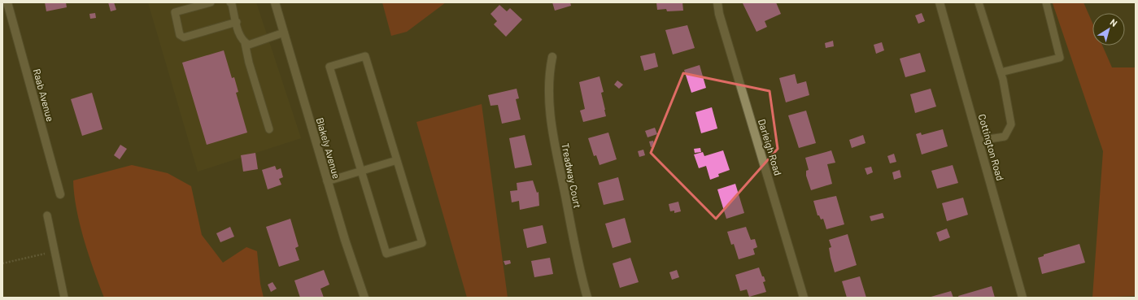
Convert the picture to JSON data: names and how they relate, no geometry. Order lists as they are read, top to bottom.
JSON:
{
  "streets": {
    "street": [
      "Raab Avenue",
      "Darleigh Road",
      "Cottington Road",
      "Blakely Avenue",
      "Treadway Court"
    ]
  },
  "north": "top right"
}
